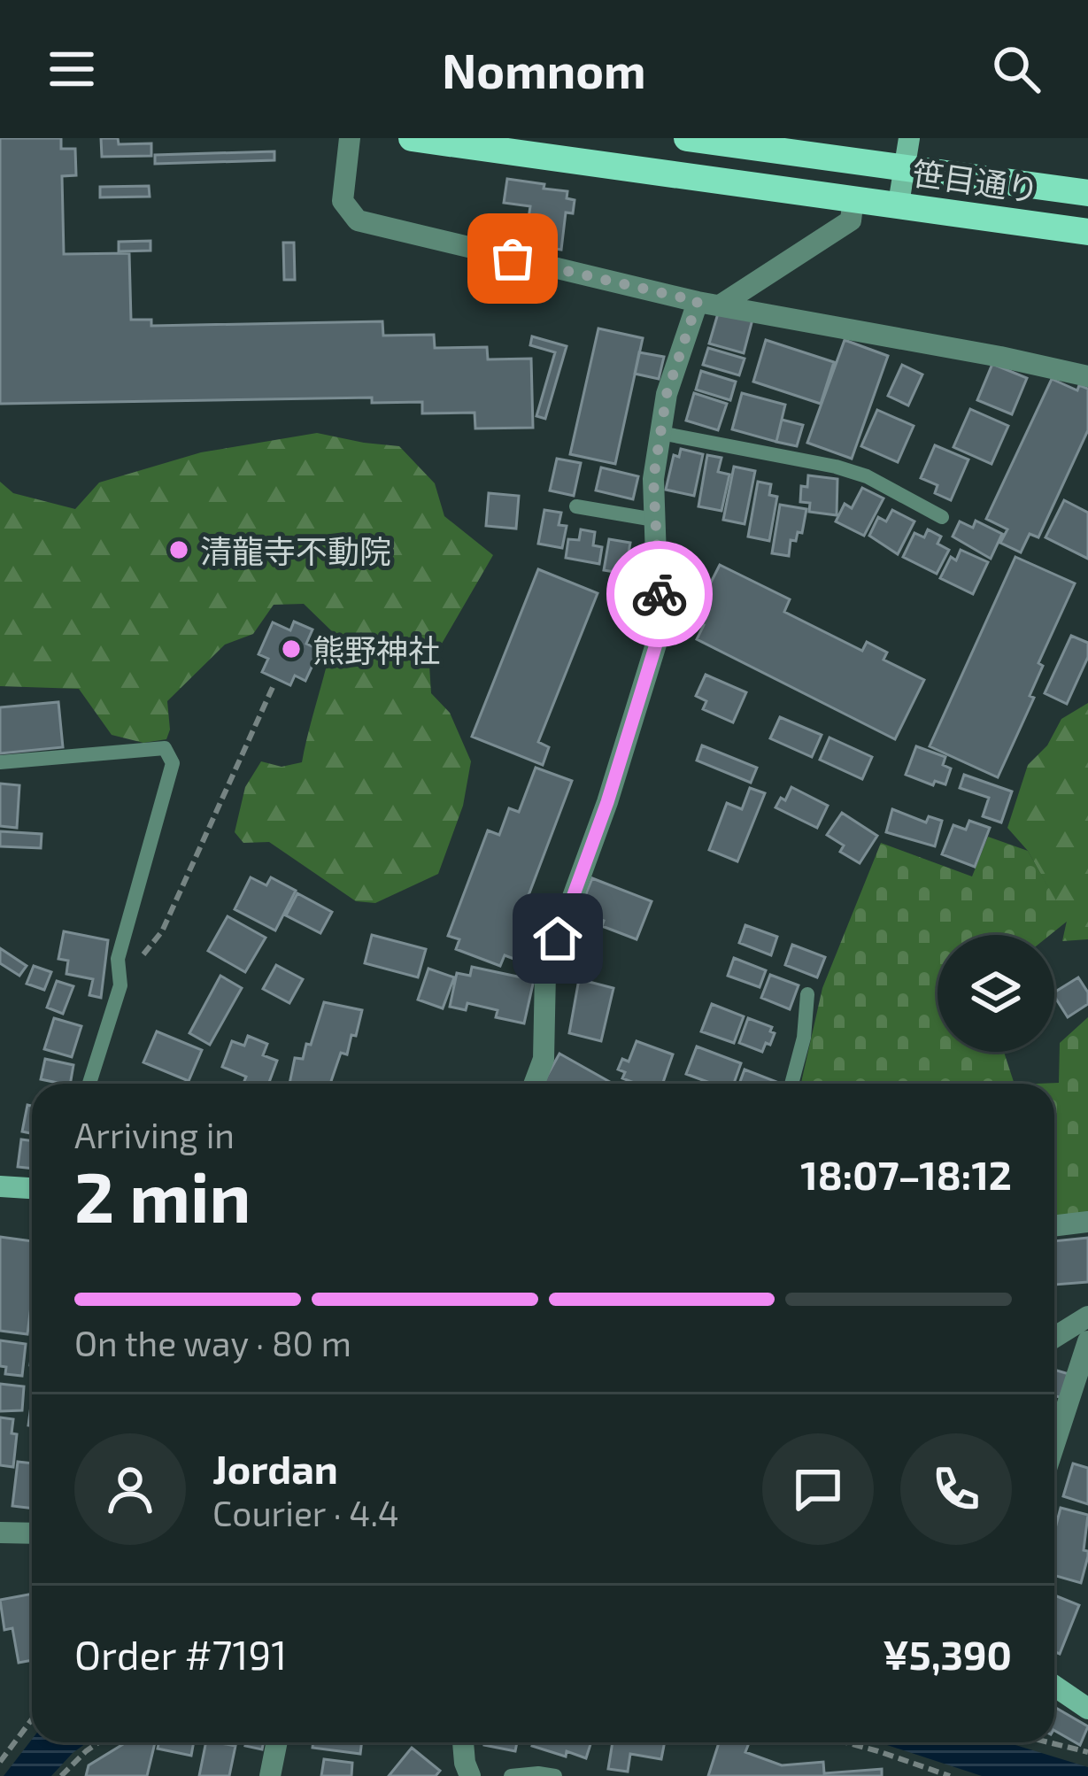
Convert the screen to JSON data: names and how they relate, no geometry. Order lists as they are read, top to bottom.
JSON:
{
  "streets": {
    "main road": ["笹目通り"]
  },
  "places": ["清龍寺不動院", "熊野神社"],
  "page": {
    "header": "Nomnom",
    "heading": ["2 min", "Arriving in", "18:07–18:12"],
    "panel": [
      "Jordan",
      "Courier · 4.4",
      "Order #7191",
      "¥5,390"
    ],
    "bar": "On the way · 80 m"
  }
}
